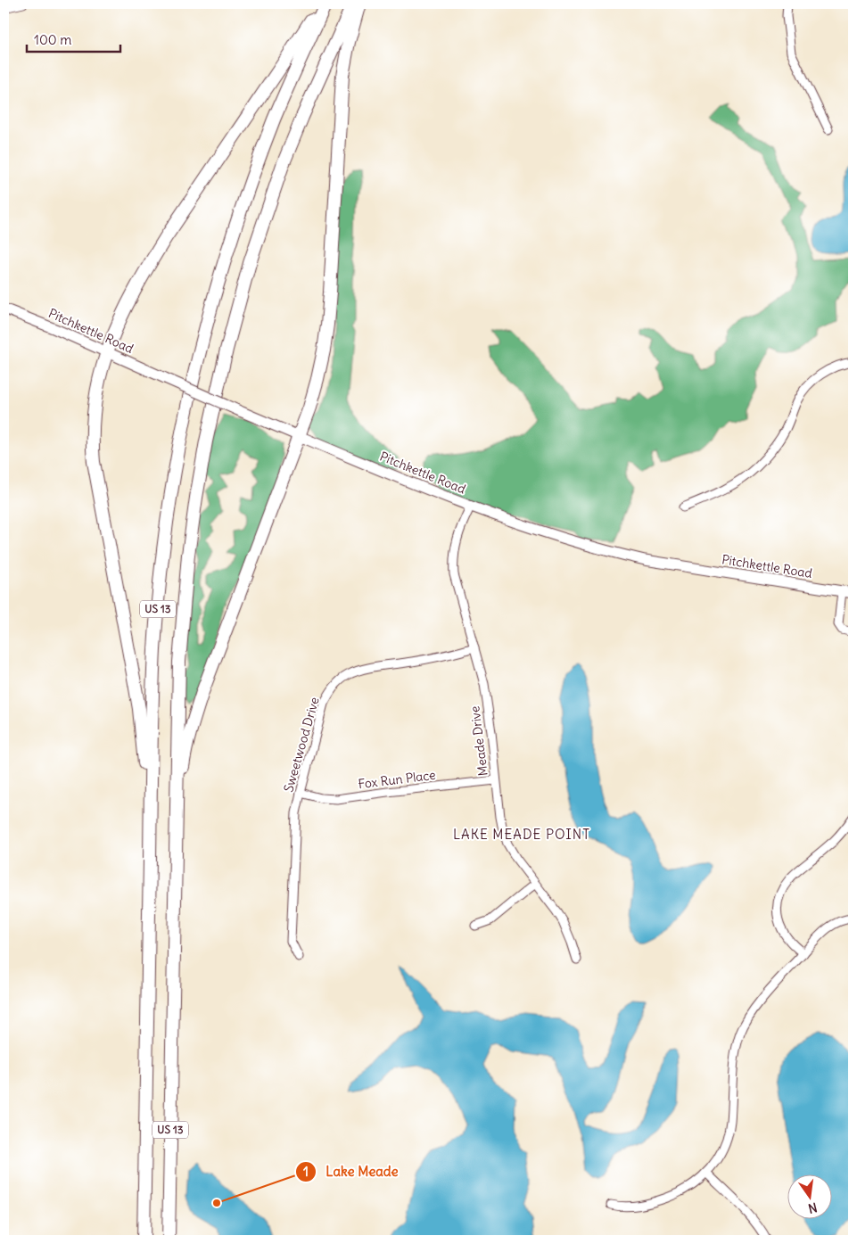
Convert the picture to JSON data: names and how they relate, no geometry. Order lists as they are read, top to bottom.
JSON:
{
  "streets": {
    "highway": ["US 13"],
    "main road": ["Pitchkettle Road"],
    "street": ["Meade Drive", "Sweetwood Drive", "Fox Run Place"]
  },
  "crossings": [
    ["Pitchkettle Road", "Meade Drive"],
    ["Meade Drive", "Sweetwood Drive"],
    ["Meade Drive", "Fox Run Place"],
    ["Sweetwood Drive", "Fox Run Place"]
  ],
  "districts": ["LAKE MEADE POINT"],
  "places": ["Lake Meade"],
  "scale_bar": "100 m",
  "north": "bottom"
}
